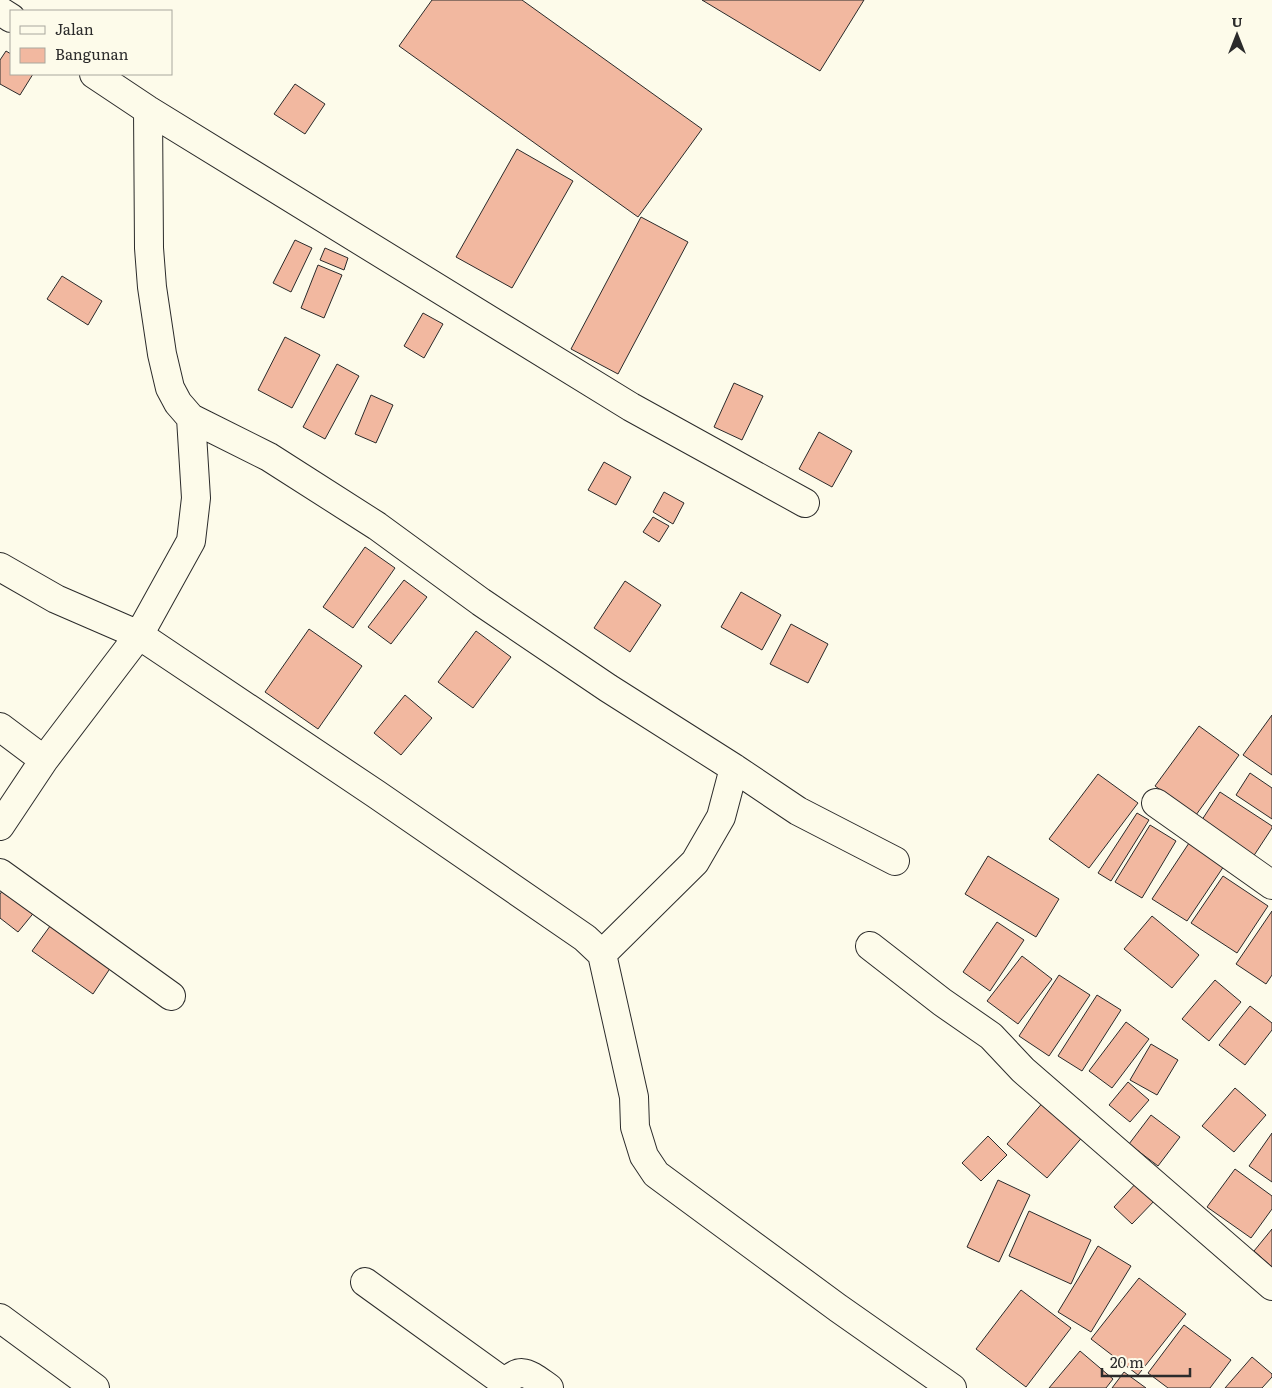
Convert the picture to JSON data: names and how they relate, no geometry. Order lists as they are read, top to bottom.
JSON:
{
  "legend": ["Jalan", "Bangunan"],
  "scale_bar": "20 m",
  "north": "top"
}
